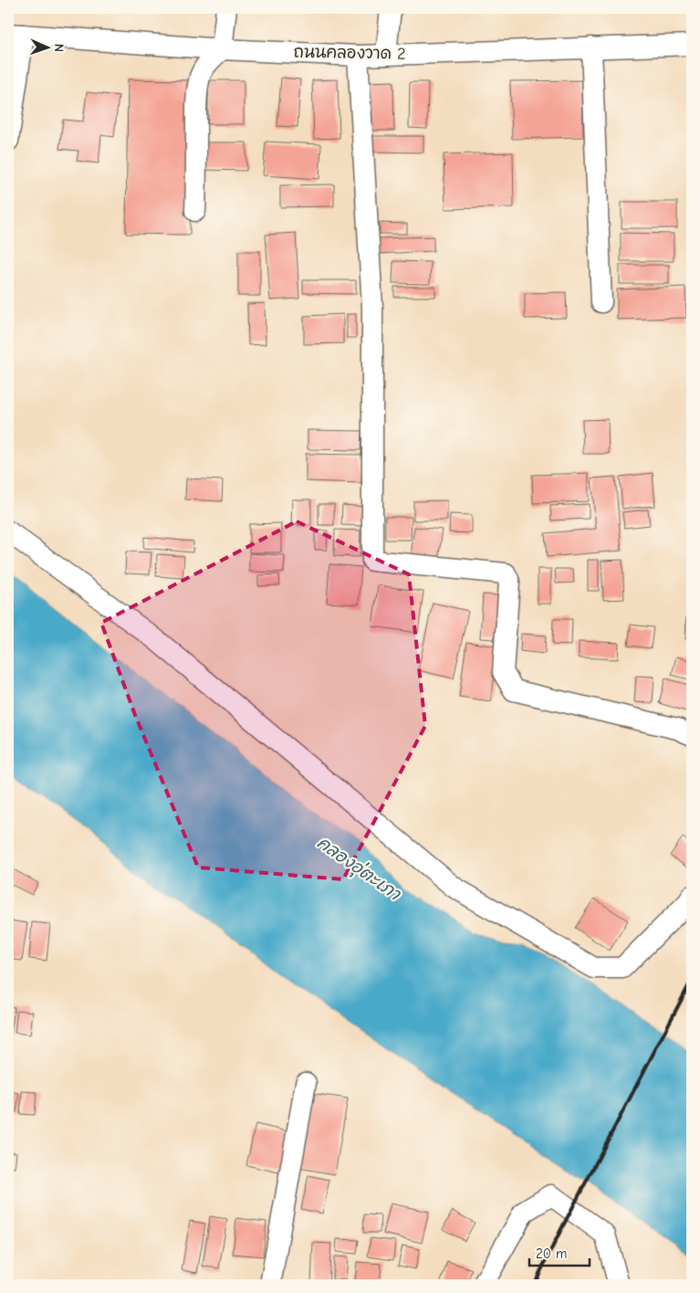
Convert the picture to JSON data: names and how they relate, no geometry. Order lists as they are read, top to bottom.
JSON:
{
  "streets": {
    "street": ["ถนนคลองวาด 2"]
  },
  "water": ["คลองอุ่ตะเภา"],
  "scale_bar": "20 m",
  "north": "right"
}
